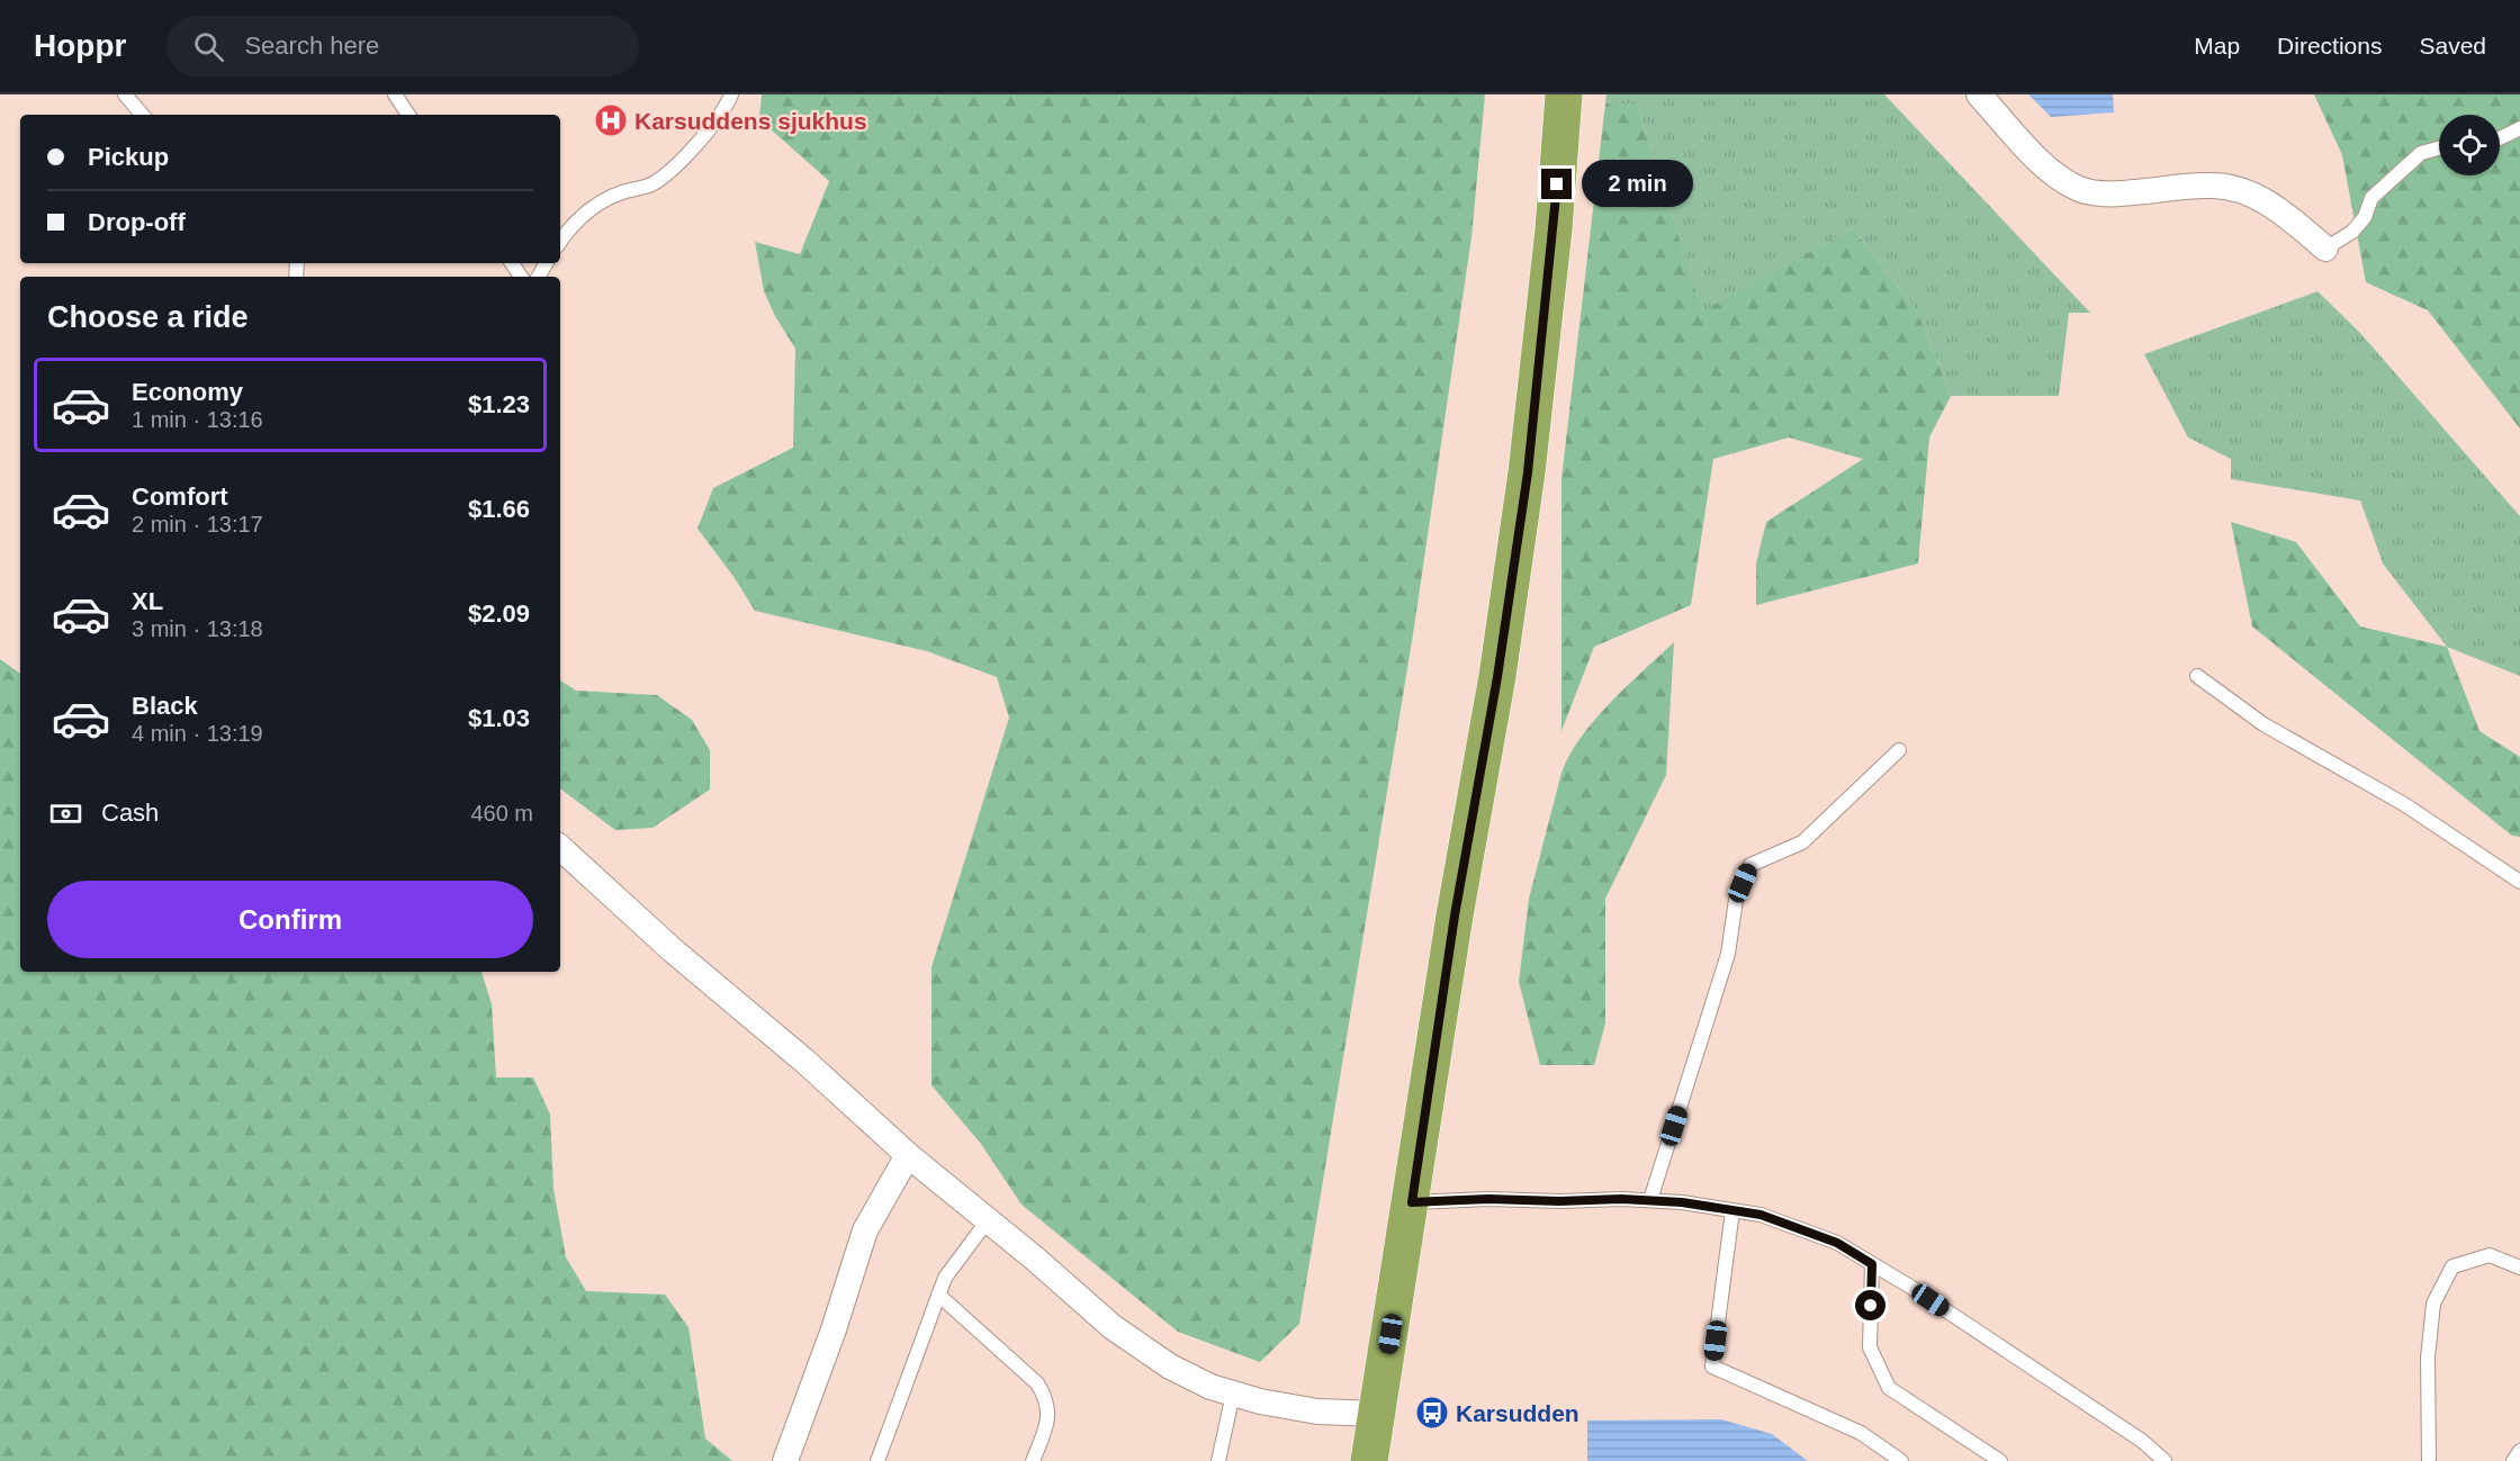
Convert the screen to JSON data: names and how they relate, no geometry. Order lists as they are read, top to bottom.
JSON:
{
  "places": {
    "hospital": ["Karsuddens sjukhus"],
    "bus stop": ["Karsudden"]
  },
  "page": {
    "header": "Hoppr",
    "search": "Search here",
    "nav": ["Map", "Directions", "Saved"],
    "banner": ["Pickup", "Drop-off"],
    "bubble": "2 min",
    "heading": "Choose a ride",
    "list": [
      {
        "name": "Economy",
        "note": "1 min · 13:16",
        "value": "$1.23"
      },
      {
        "name": "Comfort",
        "note": "2 min · 13:17",
        "value": "$1.66"
      },
      {
        "name": "XL",
        "note": "3 min · 13:18",
        "value": "$2.09"
      },
      {
        "name": "Black",
        "note": "4 min · 13:19",
        "value": "$1.03"
      }
    ],
    "pay": ["Cash", "460 m"],
    "buttons": "Confirm"
  }
}
